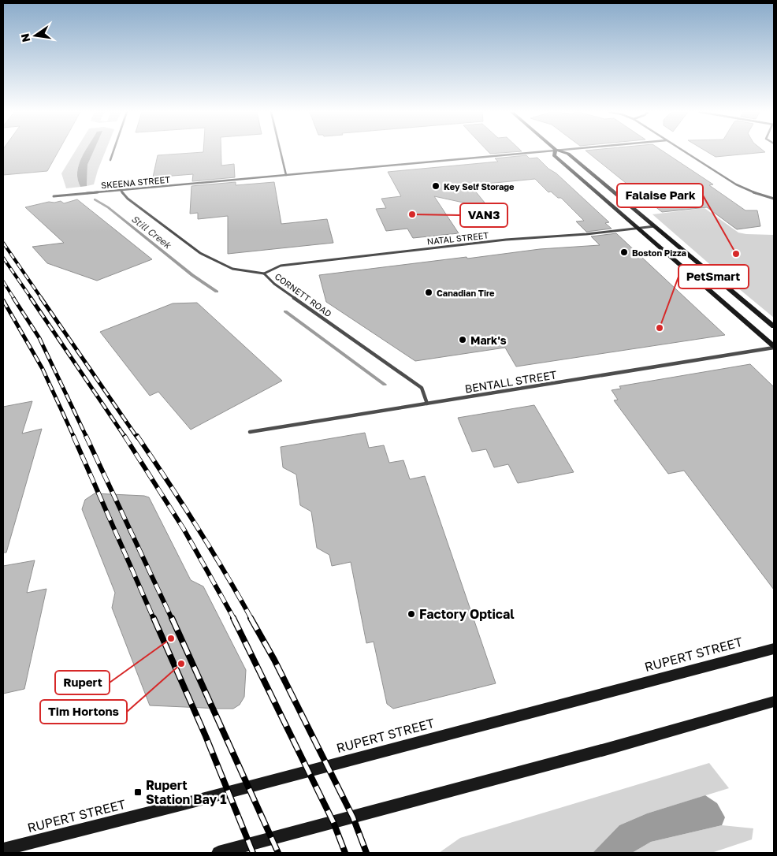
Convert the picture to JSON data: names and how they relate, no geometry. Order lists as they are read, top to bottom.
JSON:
{
  "streets": {
    "main road": ["RUPERT STREET"],
    "street": [
      "SKEENA STREET",
      "NATAL STREET",
      "CORNETT ROAD",
      "BENTALL STREET"
    ]
  },
  "crossings": [
    ["SKEENA STREET", "CORNETT ROAD"],
    ["NATAL STREET", "CORNETT ROAD"],
    ["CORNETT ROAD", "BENTALL STREET"]
  ],
  "water": ["Still Creek"],
  "places": {
    "other": [
      "Key Self Storage",
      "VAN3",
      "Boston Pizza",
      "Falaise Park",
      "Canadian Tire",
      "PetSmart",
      "Mark's",
      "Factory Optical",
      "Rupert",
      "Tim Hortons"
    ],
    "transit": ["Rupert Station Bay 1"]
  },
  "north": "left"
}
